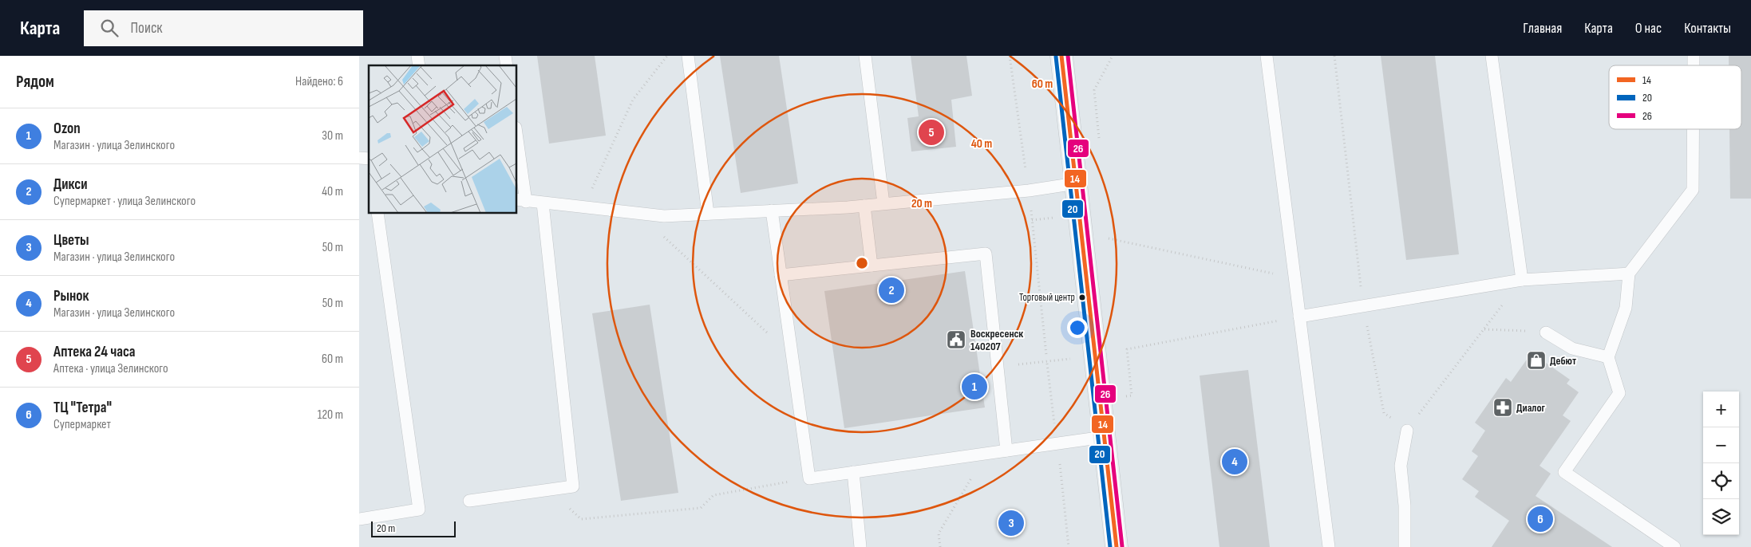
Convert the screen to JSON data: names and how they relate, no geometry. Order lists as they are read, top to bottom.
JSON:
{
  "places": {
    "other": ["Торговый центр"],
    "public building": ["Воскресенск 140207"],
    "shop": ["Дебют"],
    "pharmacy": ["Диалог"]
  },
  "lines": ["transit line 14", "transit line 26", "transit line 20"],
  "legend": ["14", "20", "26"],
  "scale_bar": "20 m",
  "page": {
    "header": "Карта",
    "search": "Поиск",
    "nav": [
      "Главная",
      "Карта",
      "О нас",
      "Контакты"
    ],
    "heading": ["Рядом", "Найдено: 6"],
    "list": [
      {
        "mark": "1",
        "name": "Ozon",
        "note": "Магазин · улица Зелинского",
        "value": "30 m"
      },
      {
        "mark": "2",
        "name": "Дикси",
        "note": "Супермаркет · улица Зелинского",
        "value": "40 m"
      },
      {
        "mark": "3",
        "name": "Цветы",
        "note": "Магазин · улица Зелинского",
        "value": "50 m"
      },
      {
        "mark": "4",
        "name": "Рынок",
        "note": "Магазин · улица Зелинского",
        "value": "50 m"
      },
      {
        "mark": "5",
        "name": "Аптека 24 часа",
        "note": "Аптека · улица Зелинского",
        "value": "60 m"
      },
      {
        "mark": "6",
        "name": "ТЦ \"Тетра\"",
        "note": "Супермаркет",
        "value": "120 m"
      }
    ],
    "pins": [
      "5",
      "2",
      "1",
      "4",
      "6",
      "3"
    ],
    "map_buttons": ["+", "−"],
    "scale": "20 m"
  },
  "rings": ["60 m", "40 m", "20 m"]
}
